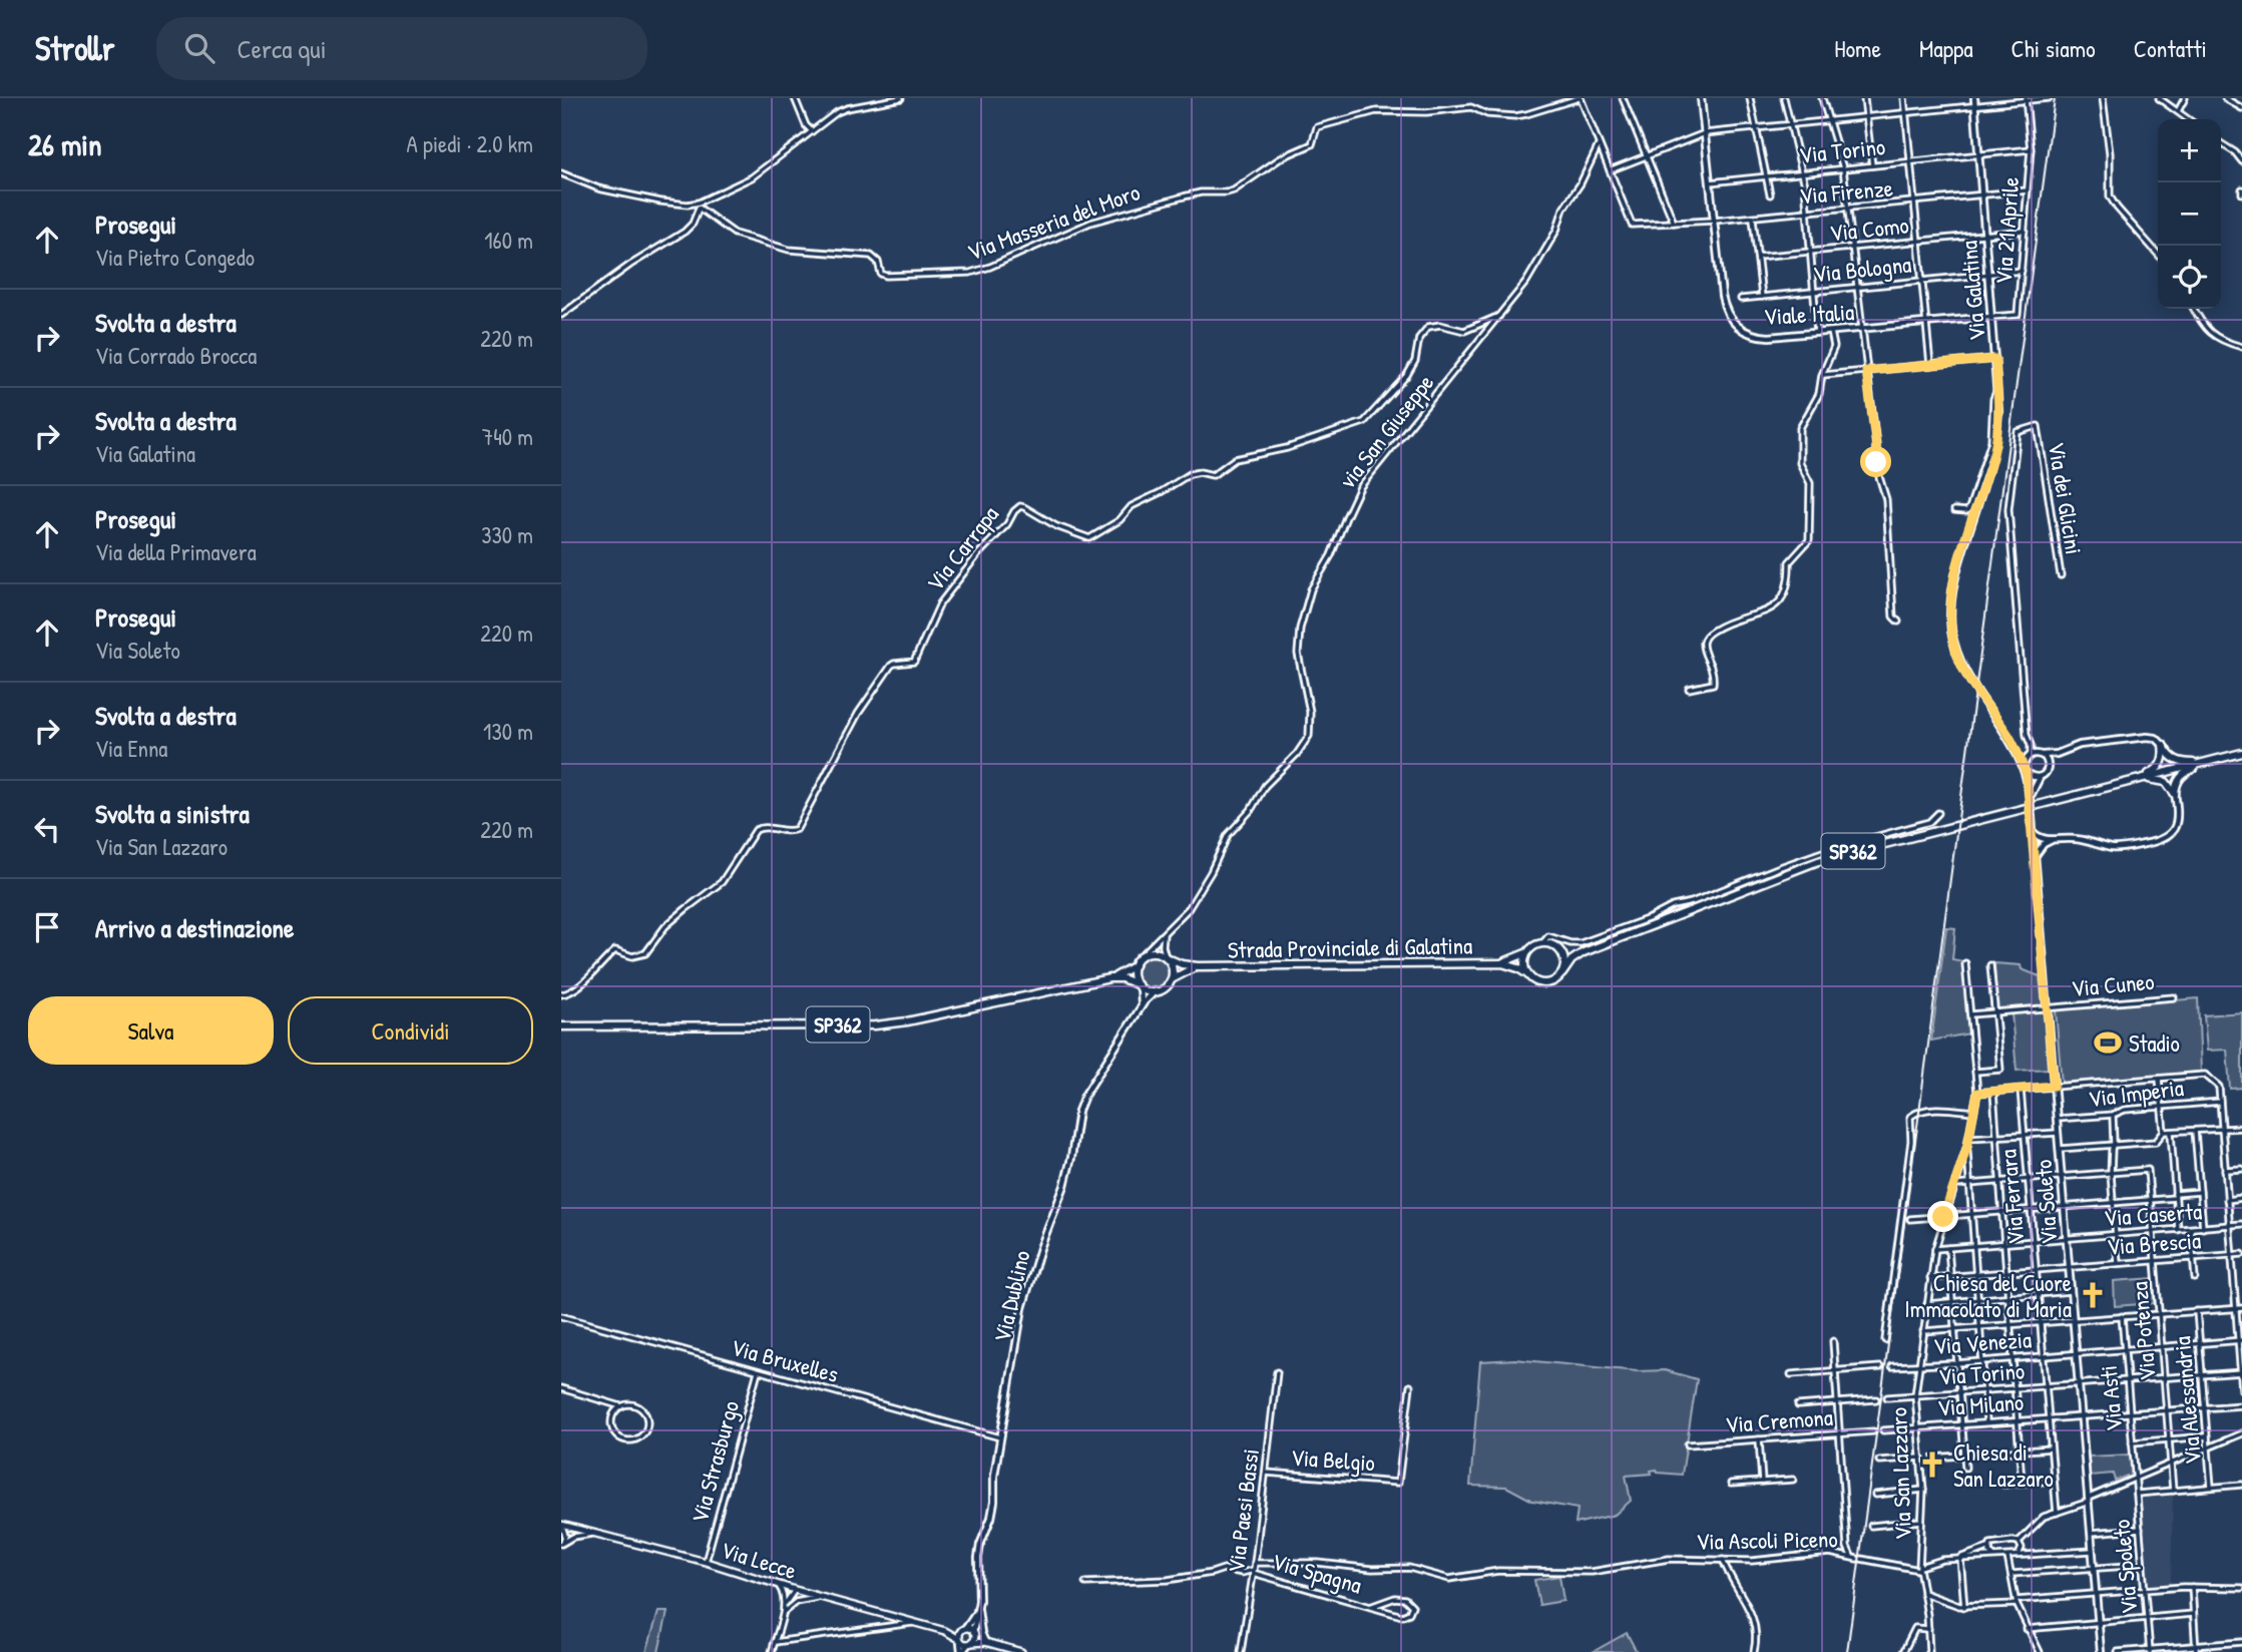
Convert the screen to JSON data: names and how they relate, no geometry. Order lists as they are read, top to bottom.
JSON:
{
  "streets": {
    "main road": ["SP362", "Strada Provinciale di Galatina", "Via Lecce"],
    "street": [
      "Via Torino",
      "Via Firenze",
      "Via Masseria del Moro",
      "Via Como",
      "Via 21 Aprile",
      "Via Bologna",
      "Via Galatina",
      "Viale Italia",
      "via San Giuseppe",
      "Via dei Glicini",
      "Via Carrapa",
      "Via Cuneo",
      "Via Imperia",
      "Via Ferrara",
      "Via Soleto",
      "Via Caserta",
      "Via Brescia",
      "Via Dublino",
      "Via Potenza",
      "Via Venezia",
      "Via Bruxelles",
      "Via Asti",
      "Via Alessandria",
      "Via Milano",
      "Via Cremona",
      "Via Belgio",
      "Via Strasburgo",
      "Via San Lazzaro",
      "Via Paesi Bassi",
      "Via Ascoli Piceno",
      "Via Spoleto",
      "Via Spagna"
    ]
  },
  "crossings": [
    ["Via Torino", "Via 21 Aprile"],
    ["Via Torino", "Via Galatina"],
    ["Via Torino", "Viale Italia"],
    ["Via Torino", "Via Ferrara"],
    ["Via Torino", "Via Soleto"],
    ["Via Torino", "Via Potenza"],
    ["Via Torino", "Via Asti"],
    ["Via Torino", "Via Alessandria"],
    ["Via Torino", "Via San Lazzaro"],
    ["Via Firenze", "Via 21 Aprile"],
    ["Via Firenze", "Via Galatina"],
    ["Via Firenze", "Viale Italia"],
    ["Via Como", "Via 21 Aprile"],
    ["Via Como", "Via Galatina"],
    ["Via 21 Aprile", "Via Bologna"],
    ["Via 21 Aprile", "Via Galatina"],
    ["Via 21 Aprile", "Viale Italia"],
    ["Via Bologna", "Via Galatina"],
    ["Via Galatina", "Viale Italia"],
    ["Via Galatina", "Via Soleto"],
    ["via San Giuseppe", "Via Carrapa"],
    ["via San Giuseppe", "SP362"],
    ["via San Giuseppe", "Strada Provinciale di Galatina"],
    ["via San Giuseppe", "Via Dublino"],
    ["SP362", "Strada Provinciale di Galatina"],
    ["SP362", "Via Dublino"],
    ["Strada Provinciale di Galatina", "Via Dublino"],
    ["Via Cuneo", "Via Soleto"],
    ["Via Cuneo", "Via San Lazzaro"],
    ["Via Imperia", "Via Soleto"],
    ["Via Ferrara", "Via Caserta"],
    ["Via Ferrara", "Via Brescia"],
    ["Via Ferrara", "Via Venezia"],
    ["Via Ferrara", "Via Milano"],
    ["Via Soleto", "Via Caserta"],
    ["Via Soleto", "Via Brescia"],
    ["Via Soleto", "Via Venezia"],
    ["Via Soleto", "Via Milano"],
    ["Via Caserta", "Via Potenza"],
    ["Via Caserta", "Via San Lazzaro"],
    ["Via Brescia", "Via Potenza"],
    ["Via Brescia", "Via San Lazzaro"],
    ["Via Dublino", "Via Bruxelles"],
    ["Via Potenza", "Via Venezia"],
    ["Via Venezia", "Via Asti"],
    ["Via Venezia", "Via Alessandria"],
    ["Via Venezia", "Via San Lazzaro"],
    ["Via Bruxelles", "Via Strasburgo"],
    ["Via Asti", "Via Spoleto"],
    ["Via Milano", "Via San Lazzaro"],
    ["Via Belgio", "Via Paesi Bassi"],
    ["Via Strasburgo", "Via Lecce"],
    ["Via San Lazzaro", "Via Ascoli Piceno"],
    ["Via Paesi Bassi", "Via Ascoli Piceno"],
    ["Via Paesi Bassi", "Via Spagna"]
  ],
  "places": {
    "sports": ["Stadio"],
    "church": ["Chiesa del Cuore Immacolato di Maria", "Chiesa di San Lazzaro"]
  },
  "page": {
    "header": "Strollr",
    "search": "Cerca qui",
    "nav": [
      "Home",
      "Mappa",
      "Chi siamo",
      "Contatti"
    ],
    "heading": ["26 min", "A piedi · 2.0 km"],
    "map_buttons": ["+", "−"],
    "list": [
      ["Prosegui", "Via Pietro Congedo", "160 m"],
      ["Svolta a destra", "Via Corrado Brocca", "220 m"],
      ["Svolta a destra", "Via Galatina", "740 m"],
      ["Prosegui", "Via della Primavera", "330 m"],
      ["Prosegui", "Via Soleto", "220 m"],
      ["Svolta a destra", "Via Enna", "130 m"],
      ["Svolta a sinistra", "Via San Lazzaro", "220 m"],
      "Arrivo a destinazione"
    ],
    "buttons": ["Salva", "Condividi"]
  }
}
